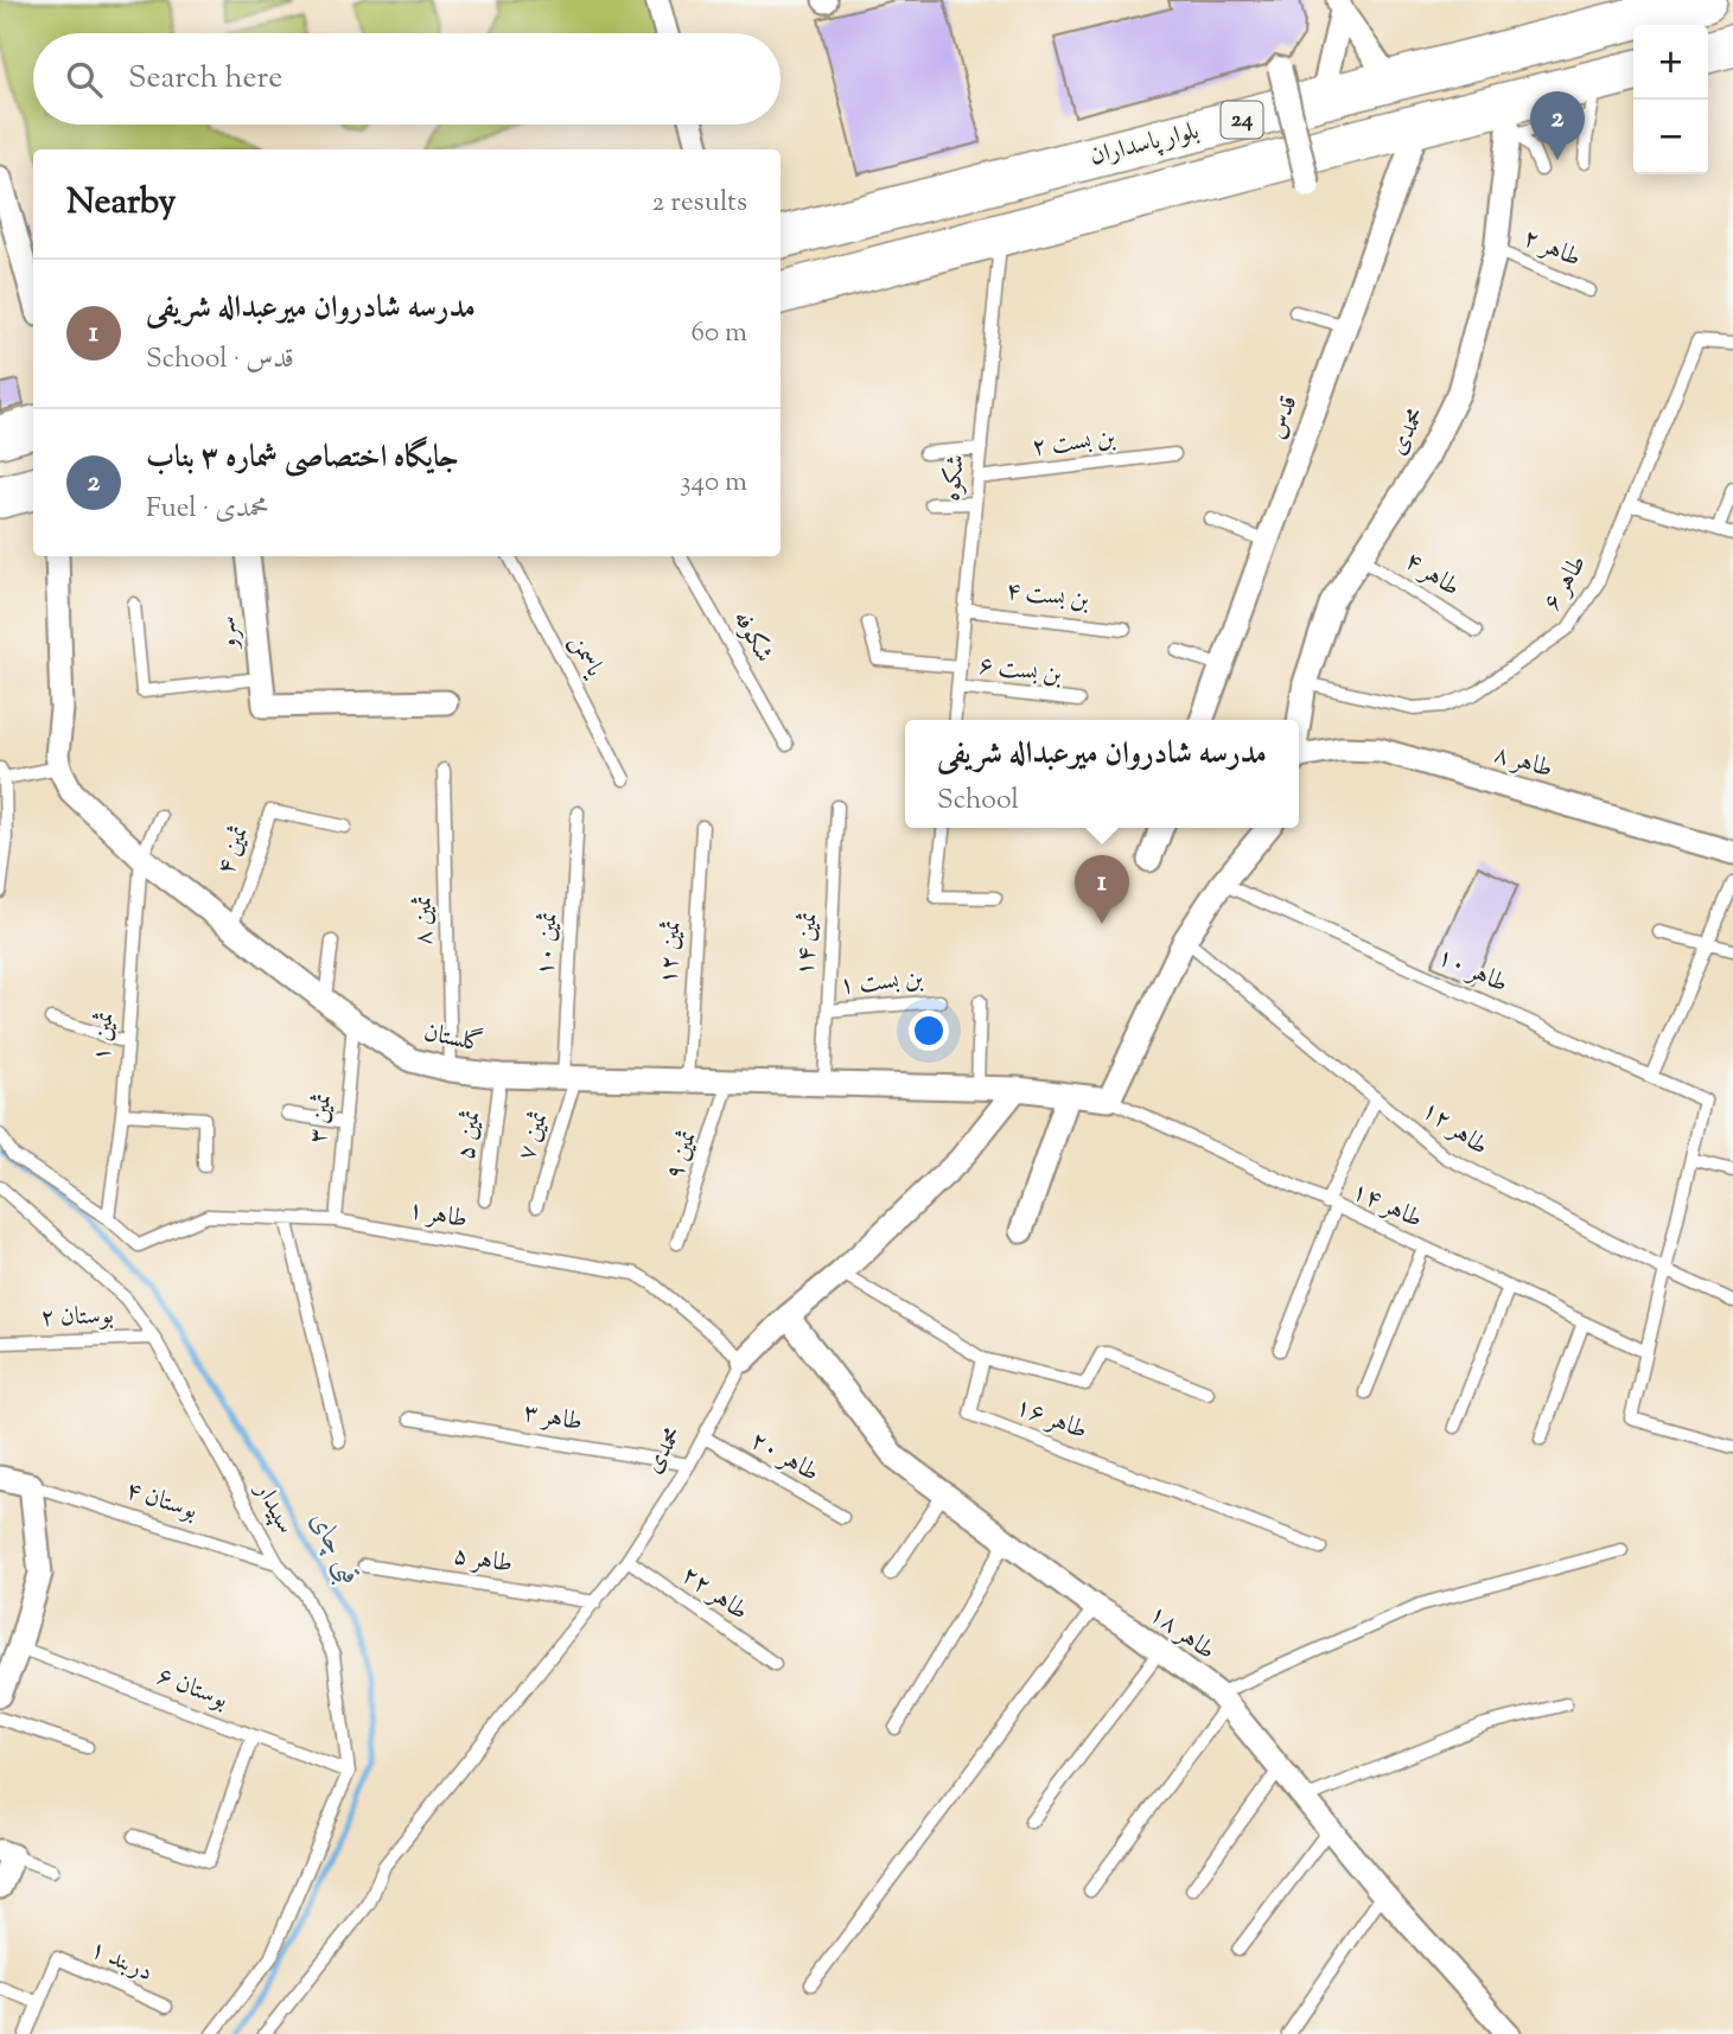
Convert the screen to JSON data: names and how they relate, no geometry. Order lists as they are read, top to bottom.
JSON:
{
  "streets": {
    "highway": ["24", "بلوار پاسداران"],
    "street": [
      "قدس",
      "محمدی",
      "سرو",
      "طاهر ۸",
      "گلستان",
      "طاهر ۱۸"
    ],
    "lane": [
      "طاهر ۲",
      "بن بست ۲",
      "شکوه",
      "طاهر ۴",
      "طاهر ۶",
      "بن بست ۴",
      "شکوفه",
      "یاسمن",
      "بن بست ۶",
      "ثمین ۴",
      "ثمین ۸",
      "ثمین ۱۰",
      "ثمین ۱۴",
      "ثمین ۱۲",
      "طاهر ۱۰",
      "بن بست ۱",
      "ثمین ۱",
      "ثمین ۳",
      "طاهر ۱۲",
      "ثمین ۵",
      "ثمین ۷",
      "ثمین ۹",
      "طاهر ۱۴",
      "طاهر ۱",
      "بوستان ۲",
      "طاهر ۳",
      "طاهر ۱۶",
      "طاهر ۲۰",
      "بوستان ۴",
      "سپیدار",
      "طاهر ۵",
      "طاهر ۲۲",
      "بوستان ۶",
      "دربند ۱"
    ]
  },
  "crossings": [
    ["بلوار پاسداران", "قدس"],
    ["بلوار پاسداران", "محمدی"],
    ["بلوار پاسداران", "شکوه"],
    ["طاهر ۲", "محمدی"],
    ["محمدی", "طاهر ۴"],
    ["محمدی", "طاهر ۶"],
    ["محمدی", "گلستان"],
    ["محمدی", "طاهر ۱"],
    ["محمدی", "طاهر ۳"],
    ["محمدی", "طاهر ۲۰"],
    ["محمدی", "طاهر ۵"],
    ["محمدی", "طاهر ۲۲"],
    ["محمدی", "طاهر ۱۸"],
    ["بن بست ۲", "شکوه"],
    ["شکوه", "بن بست ۴"],
    ["شکوه", "بن بست ۶"],
    ["ثمین ۴", "گلستان"],
    ["ثمین ۸", "گلستان"],
    ["ثمین ۱۰", "گلستان"],
    ["ثمین ۱۰", "ثمین ۷"],
    ["ثمین ۱۴", "بن بست ۱"],
    ["ثمین ۱۴", "گلستان"],
    ["ثمین ۱۲", "گلستان"],
    ["ثمین ۱", "گلستان"],
    ["ثمین ۱", "طاهر ۱"],
    ["گلستان", "ثمین ۳"],
    ["گلستان", "ثمین ۵"],
    ["گلستان", "ثمین ۷"],
    ["گلستان", "ثمین ۹"],
    ["گلستان", "طاهر ۱۴"],
    ["ثمین ۳", "طاهر ۱"],
    ["بوستان ۲", "سپیدار"],
    ["بوستان ۴", "سپیدار"],
    ["سپیدار", "بوستان ۶"]
  ],
  "water": ["قبی چای"],
  "page": {
    "map_buttons": ["+", "−"],
    "search": "Search here",
    "pins": ["2", "1"],
    "heading": ["Nearby", "2 results"],
    "list": [
      {
        "mark": "1",
        "name": "مدرسه شادروان میرعبداله شریفی",
        "note": "School · قدس",
        "value": "60 m"
      },
      {
        "mark": "2",
        "name": "جایگاه اختصاصی شماره ۳ بناب",
        "note": "Fuel · محمدی",
        "value": "340 m"
      }
    ],
    "popup": ["مدرسه شادروان میرعبداله شریفی", "School"]
  }
}
